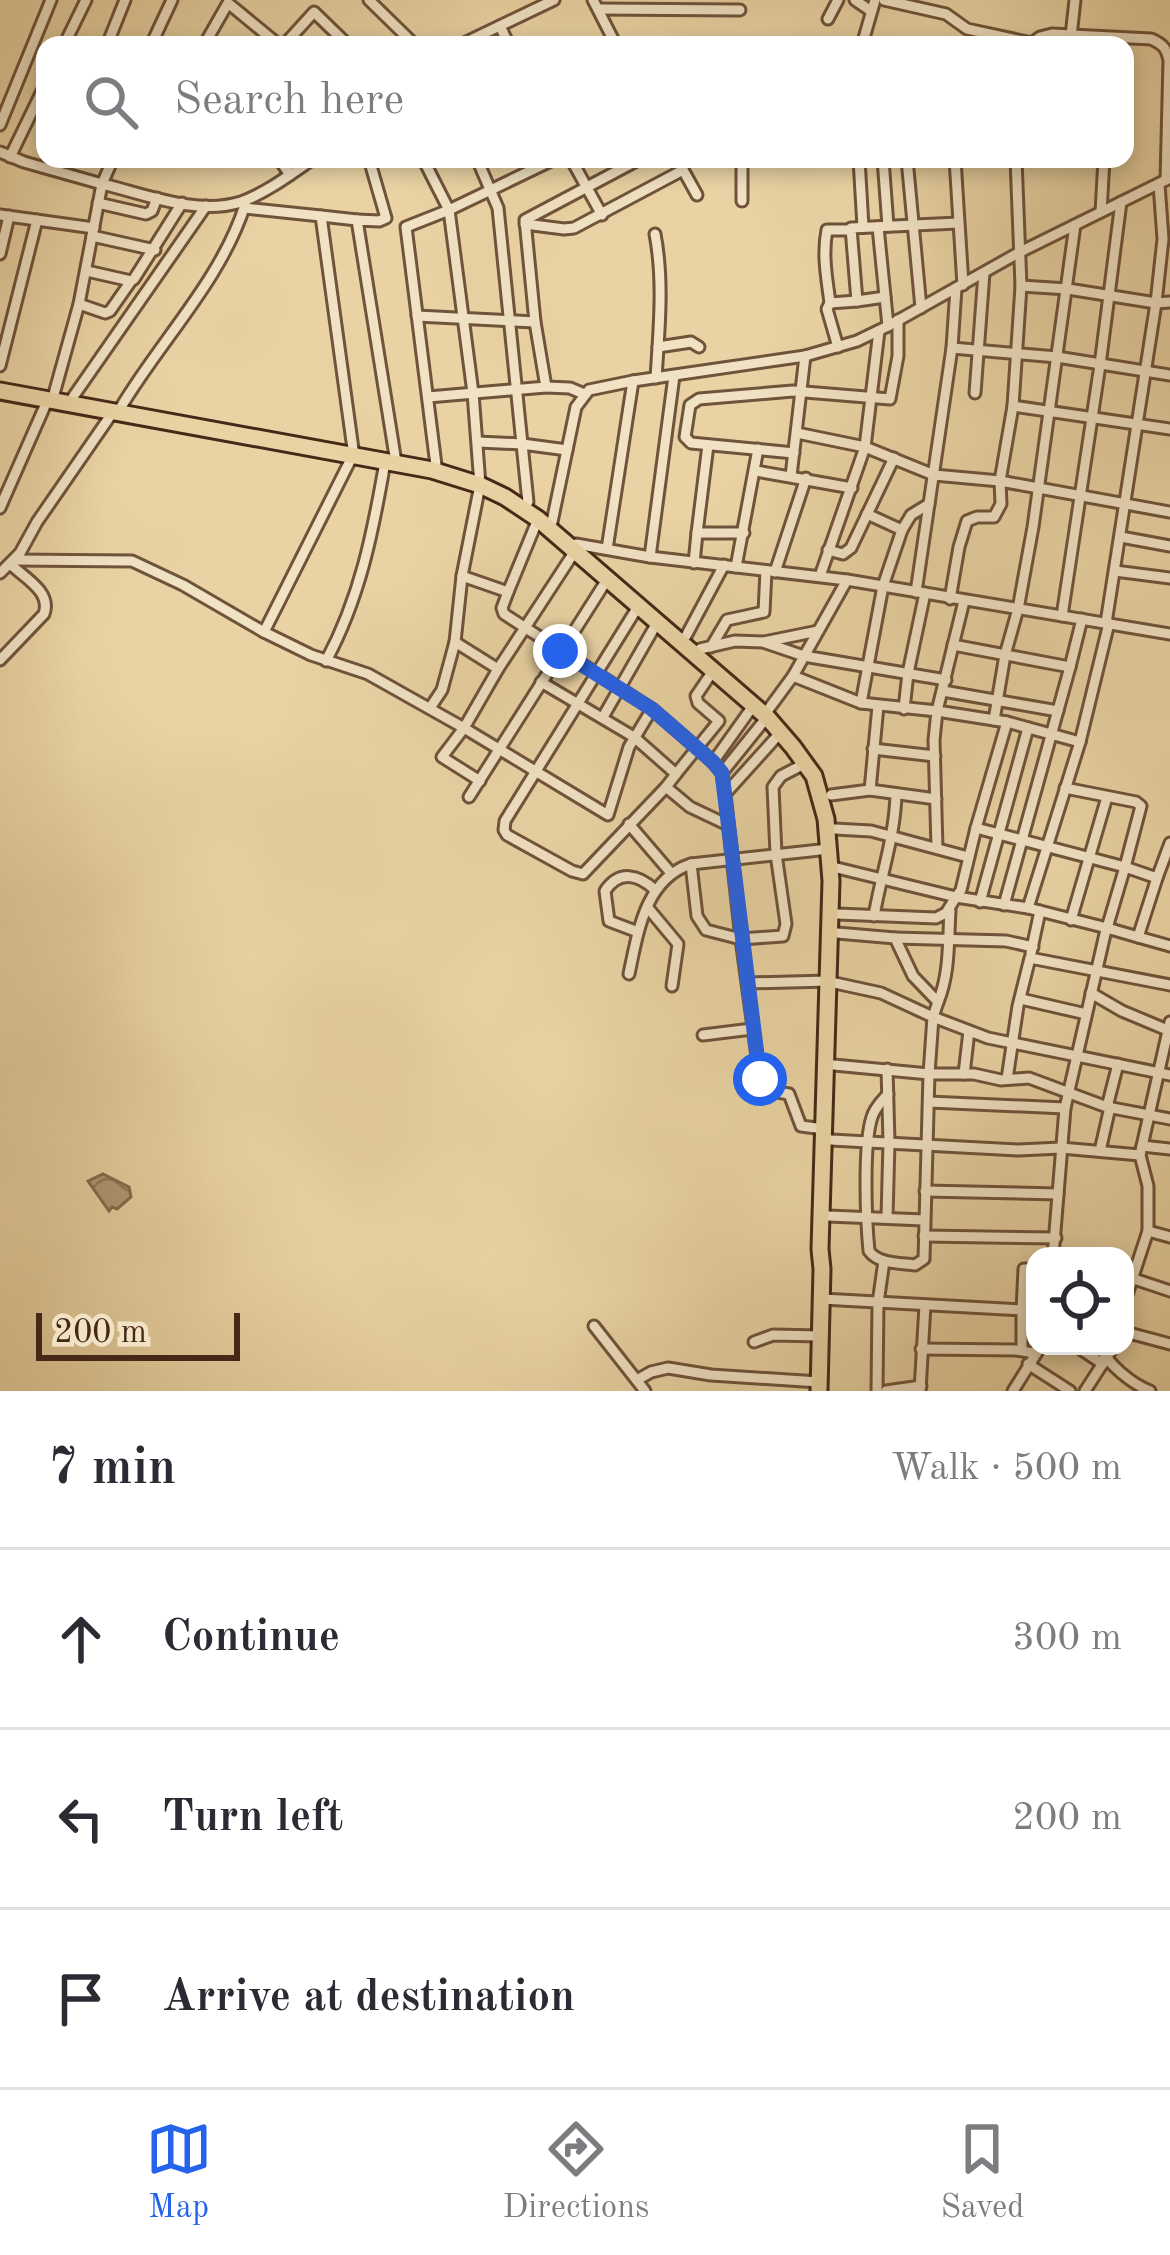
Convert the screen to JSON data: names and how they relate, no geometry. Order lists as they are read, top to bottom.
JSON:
{
  "scale_bar": "200 m",
  "page": {
    "search": "Search here",
    "scale": "200 m",
    "heading": ["7 min", "Walk · 500 m"],
    "list": [
      ["Continue", "300 m"],
      ["Turn left", "200 m"],
      "Arrive at destination"
    ],
    "nav": ["Map", "Directions", "Saved"]
  }
}
